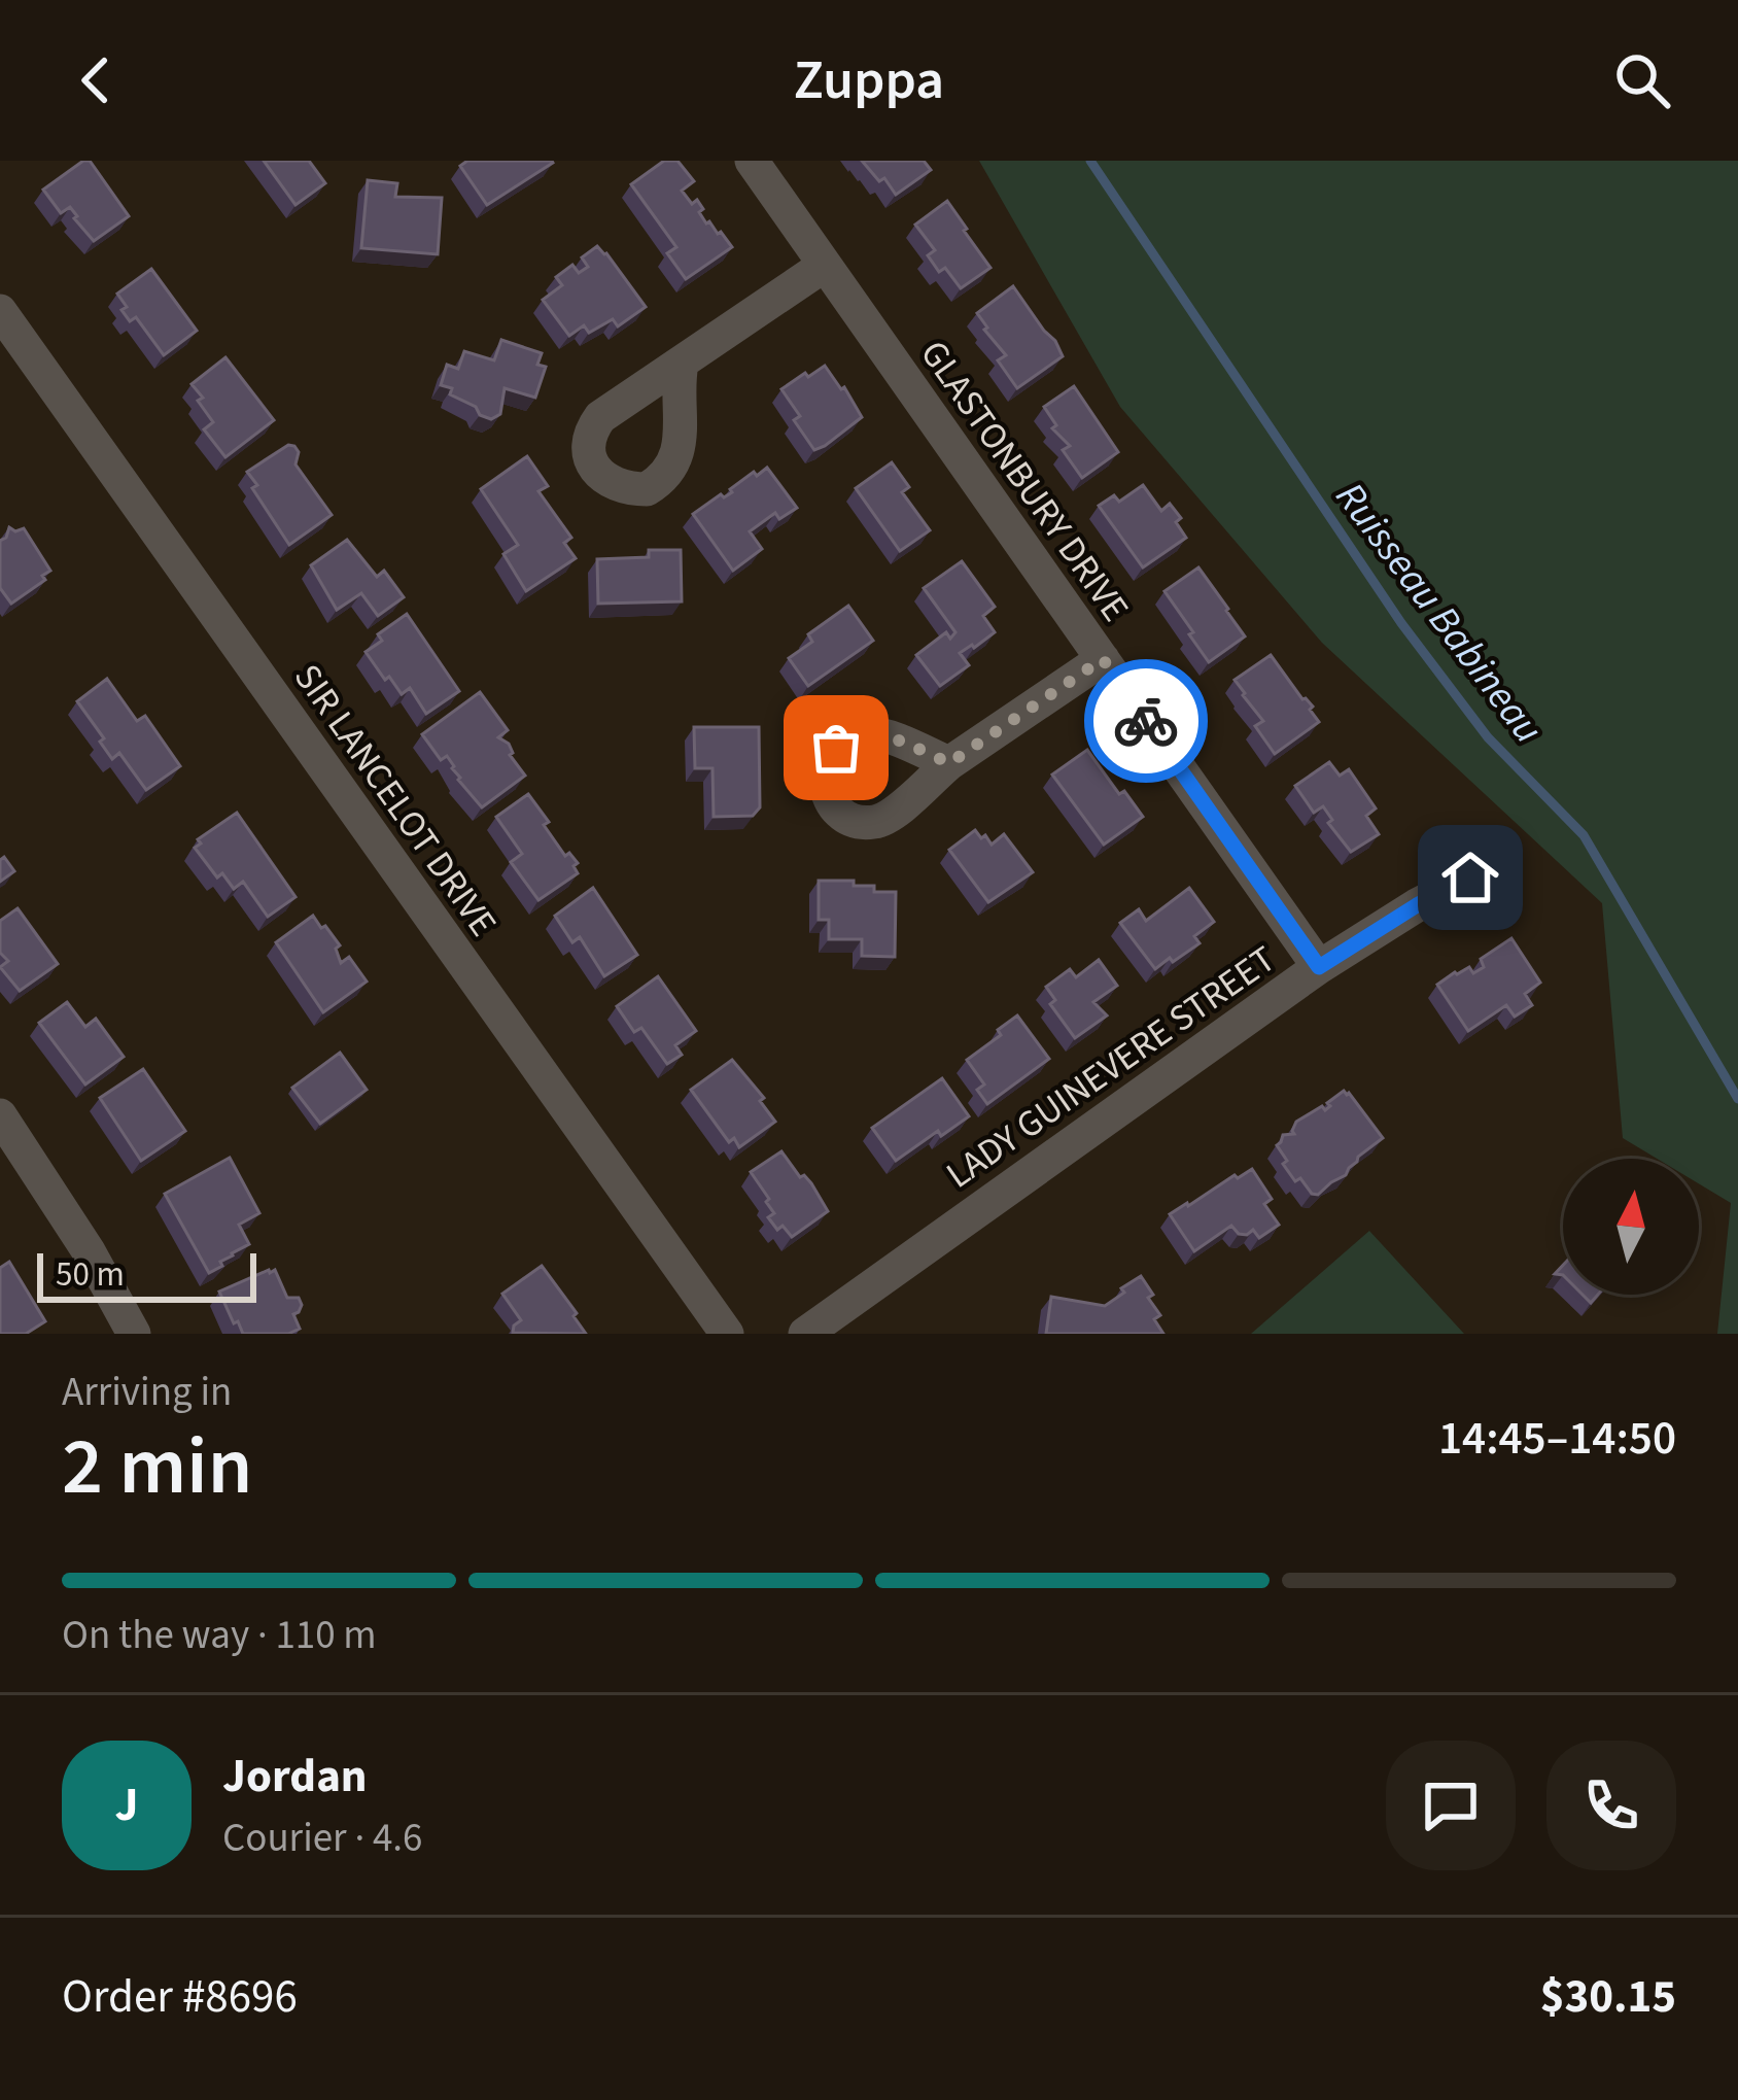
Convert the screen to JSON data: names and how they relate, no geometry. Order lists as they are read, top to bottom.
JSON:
{
  "streets": {
    "street": ["GLASTONBURY DRIVE", "SIR LANCELOT DRIVE", "LADY GUINEVERE STREET"]
  },
  "crossings": [
    ["GLASTONBURY DRIVE", "LADY GUINEVERE STREET"]
  ],
  "water": ["Ruisseau Babineau"],
  "scale_bar": "50 m",
  "north": "top",
  "page": {
    "header": "Zuppa",
    "scale": "50 m",
    "heading": ["2 min", "Arriving in", "14:45–14:50"],
    "panel": [
      "Jordan",
      "Courier · 4.6",
      "Order #8696",
      "$30.15"
    ],
    "bar": "On the way · 110 m",
    "round": "J"
  }
}
